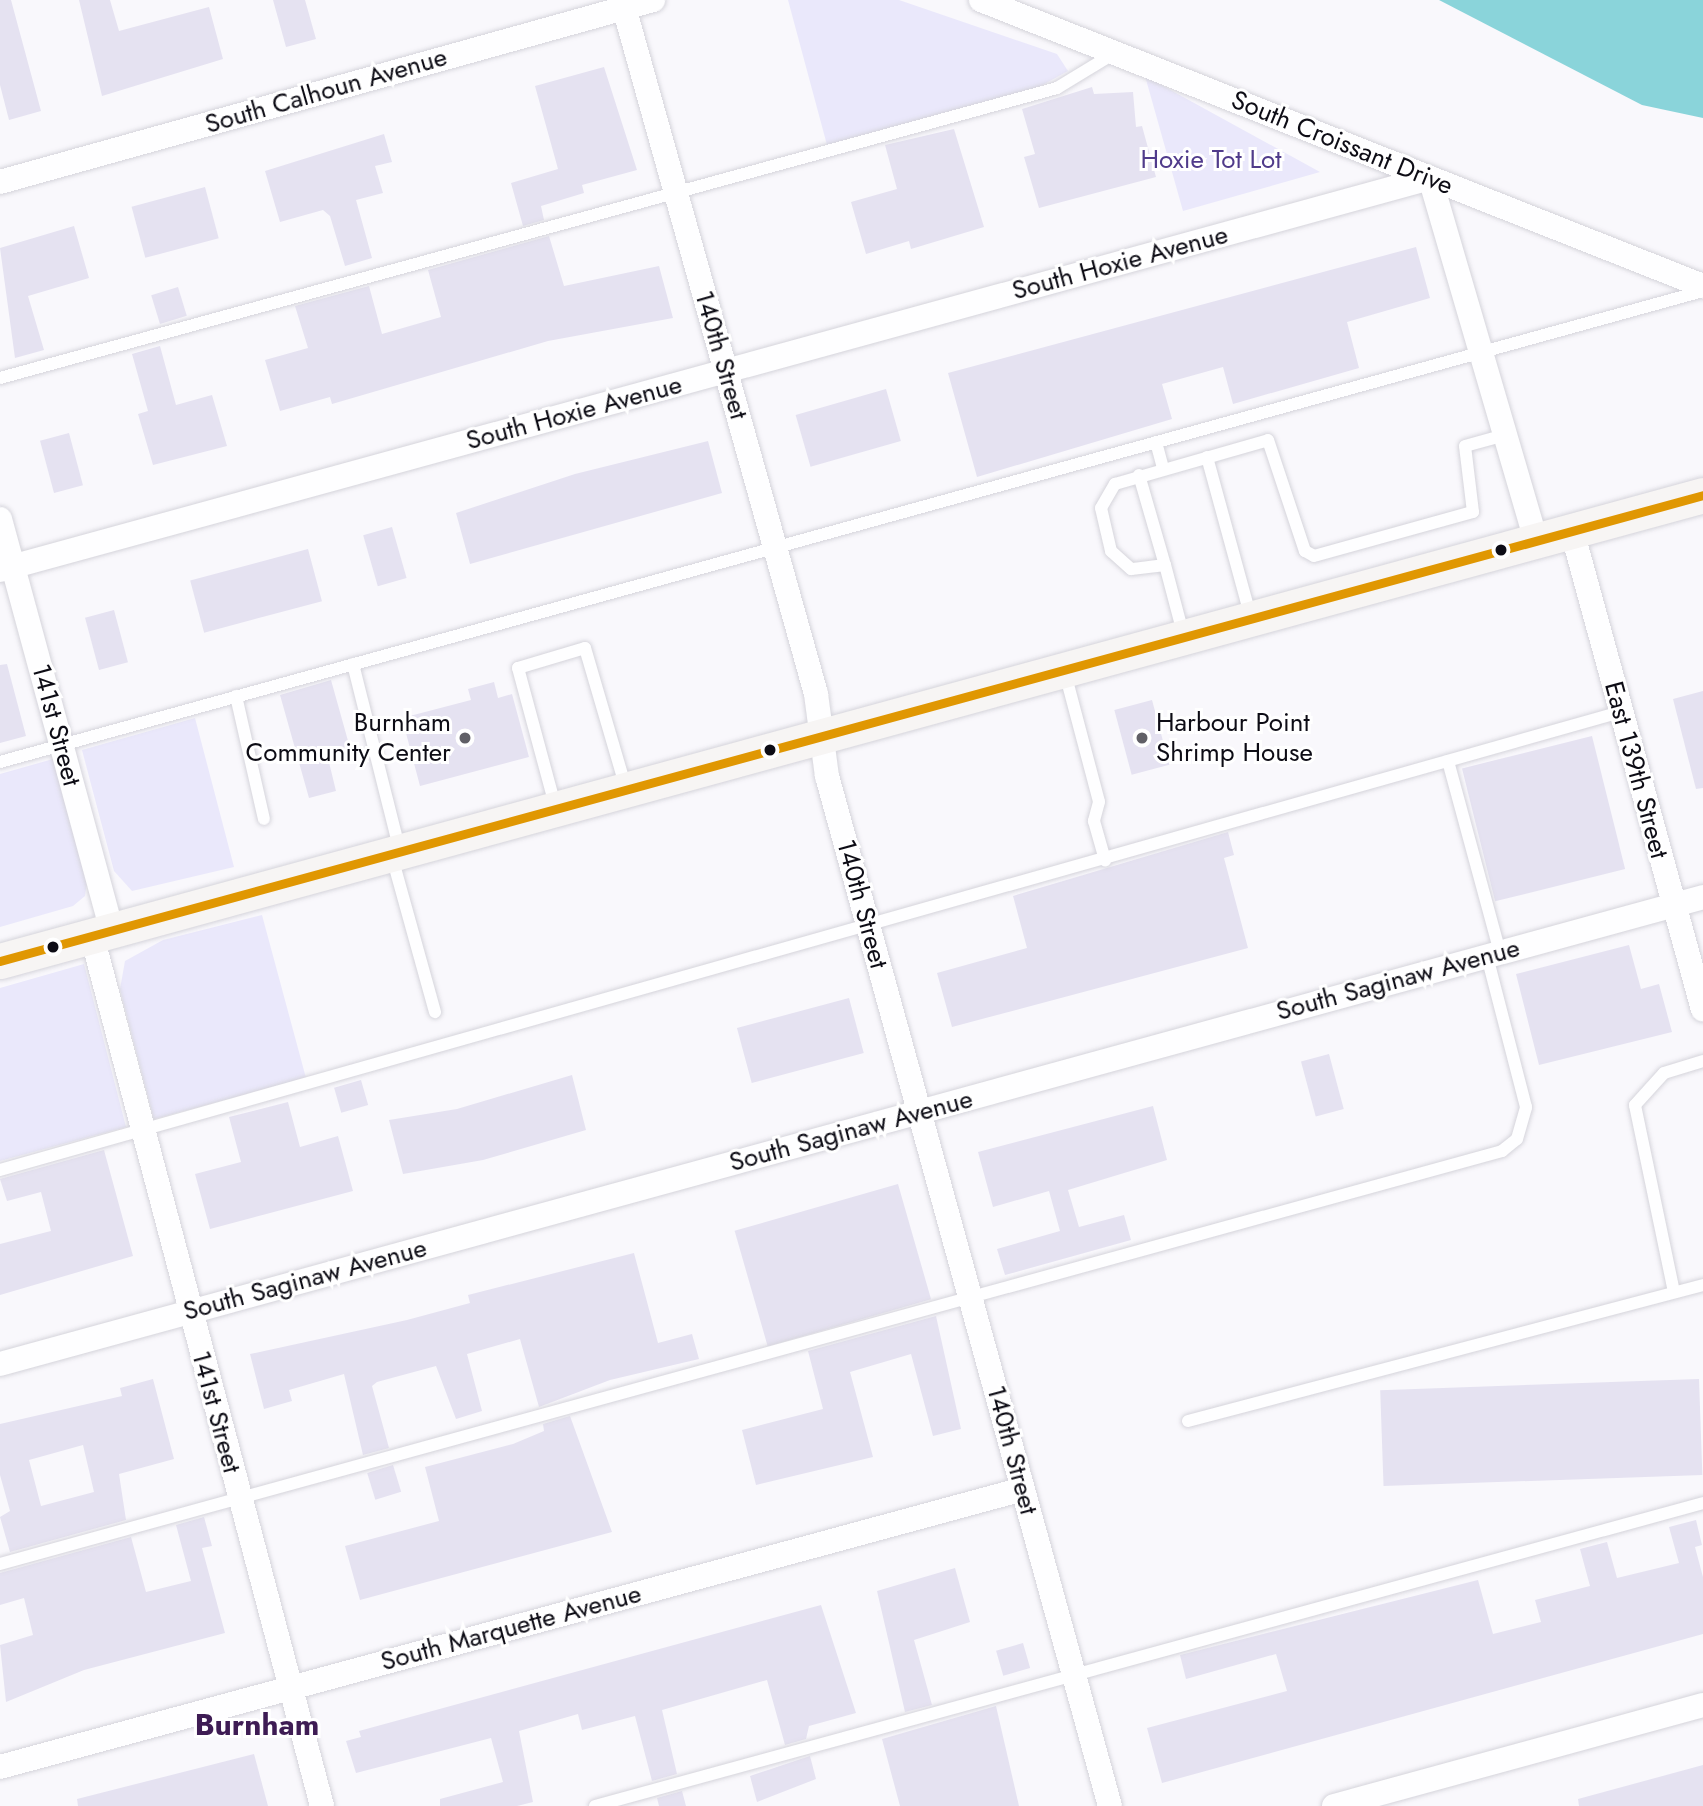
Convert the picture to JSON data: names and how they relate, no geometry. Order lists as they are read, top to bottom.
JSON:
{
  "streets": {
    "street": [
      "South Calhoun Avenue",
      "South Croissant Drive",
      "South Hoxie Avenue",
      "140th Street",
      "141st Street",
      "East 139th Street",
      "South Saginaw Avenue",
      "South Marquette Avenue"
    ]
  },
  "crossings": [
    ["South Calhoun Avenue", "140th Street"],
    ["South Croissant Drive", "South Hoxie Avenue"],
    ["South Hoxie Avenue", "140th Street"],
    ["South Hoxie Avenue", "141st Street"],
    ["140th Street", "South Saginaw Avenue"],
    ["140th Street", "South Marquette Avenue"],
    ["141st Street", "South Saginaw Avenue"],
    ["141st Street", "South Marquette Avenue"],
    ["East 139th Street", "South Saginaw Avenue"]
  ],
  "districts": ["Burnham"],
  "parks": ["Hoxie Tot Lot"],
  "places": ["Burnham Community Center", "Harbour Point Shrimp House"]
}
